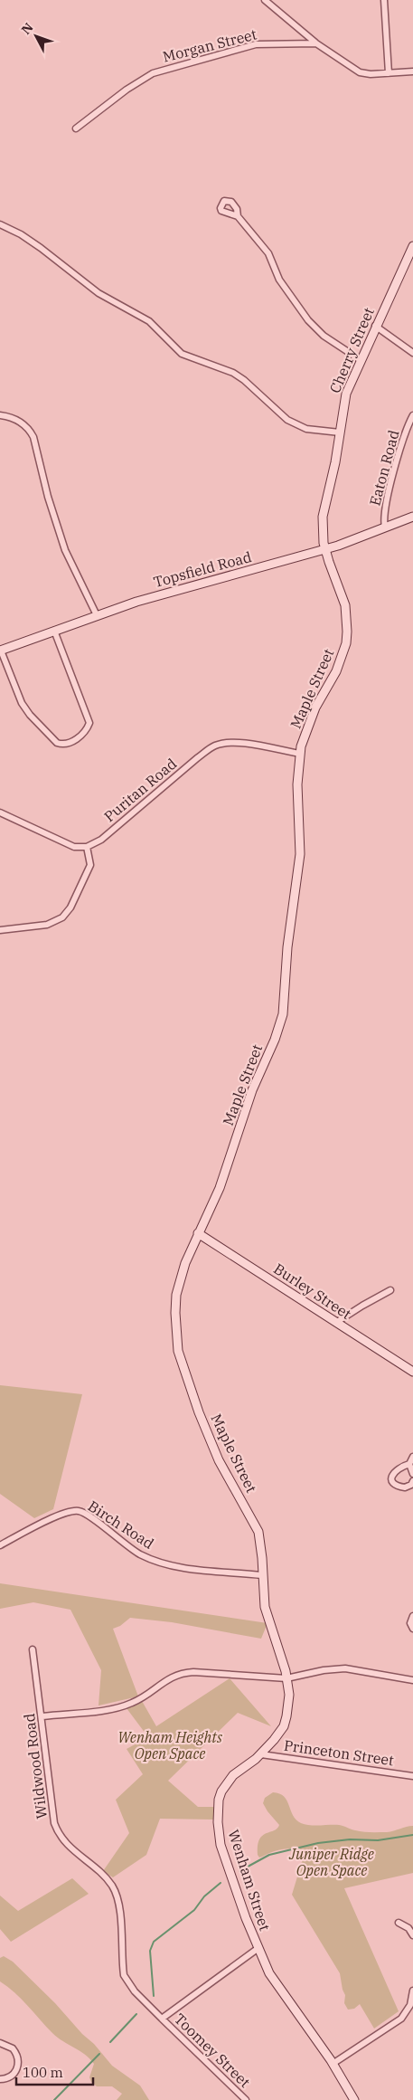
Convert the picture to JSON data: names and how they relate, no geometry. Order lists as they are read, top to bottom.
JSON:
{
  "streets": {
    "main road": [
      "Cherry Street",
      "Topsfield Road",
      "Maple Street",
      "Burley Street",
      "Wenham Street"
    ],
    "street": [
      "Morgan Street",
      "Eaton Road",
      "Puritan Road",
      "Birch Road",
      "Princeton Street",
      "Wildwood Road",
      "Toomey Street"
    ]
  },
  "crossings": [
    ["Cherry Street", "Topsfield Road"],
    ["Cherry Street", "Maple Street"],
    ["Eaton Road", "Topsfield Road"],
    ["Topsfield Road", "Maple Street"],
    ["Maple Street", "Puritan Road"],
    ["Maple Street", "Burley Street"],
    ["Maple Street", "Birch Road"],
    ["Maple Street", "Wenham Street"],
    ["Princeton Street", "Wenham Street"],
    ["Wildwood Road", "Toomey Street"]
  ],
  "parks": ["Wenham Heights Open Space", "Juniper Ridge Open Space"],
  "scale_bar": "100 m",
  "north": "top left"
}
